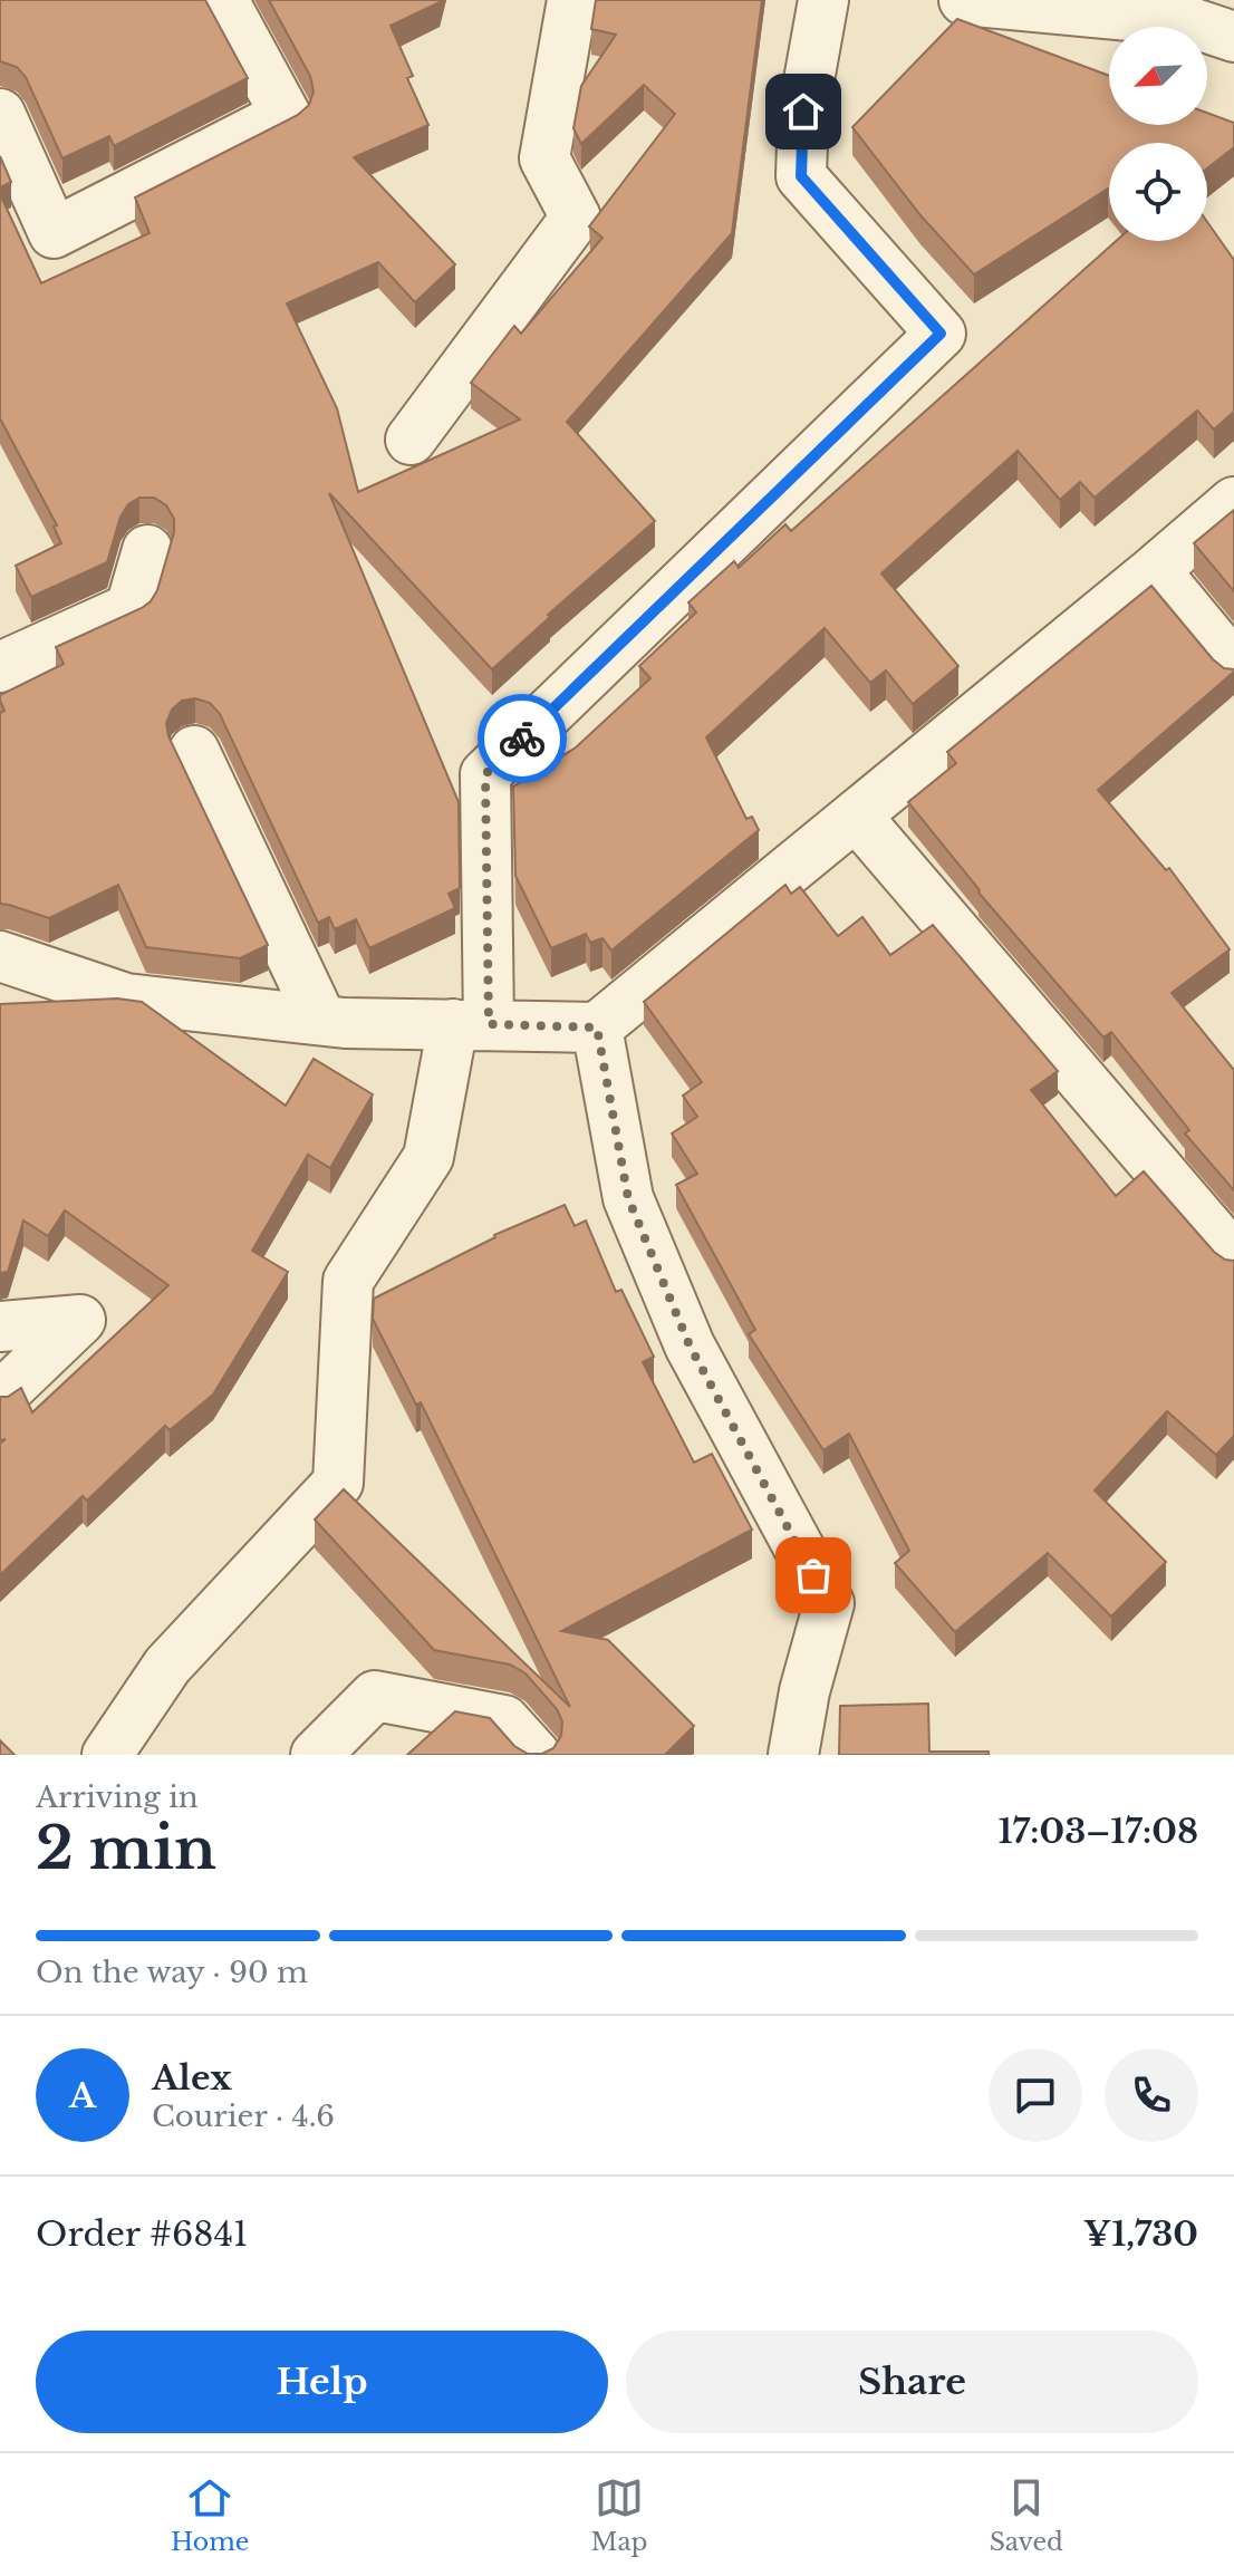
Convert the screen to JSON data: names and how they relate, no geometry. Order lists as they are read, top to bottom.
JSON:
{
  "north": "bottom left",
  "page": {
    "heading": ["2 min", "Arriving in", "17:03–17:08"],
    "panel": [
      "Alex",
      "Courier · 4.6",
      "Order #6841",
      "¥1,730"
    ],
    "bar": "On the way · 90 m",
    "round": "A",
    "buttons": ["Help", "Share"],
    "tabs": ["Home", "Map", "Saved"]
  }
}
